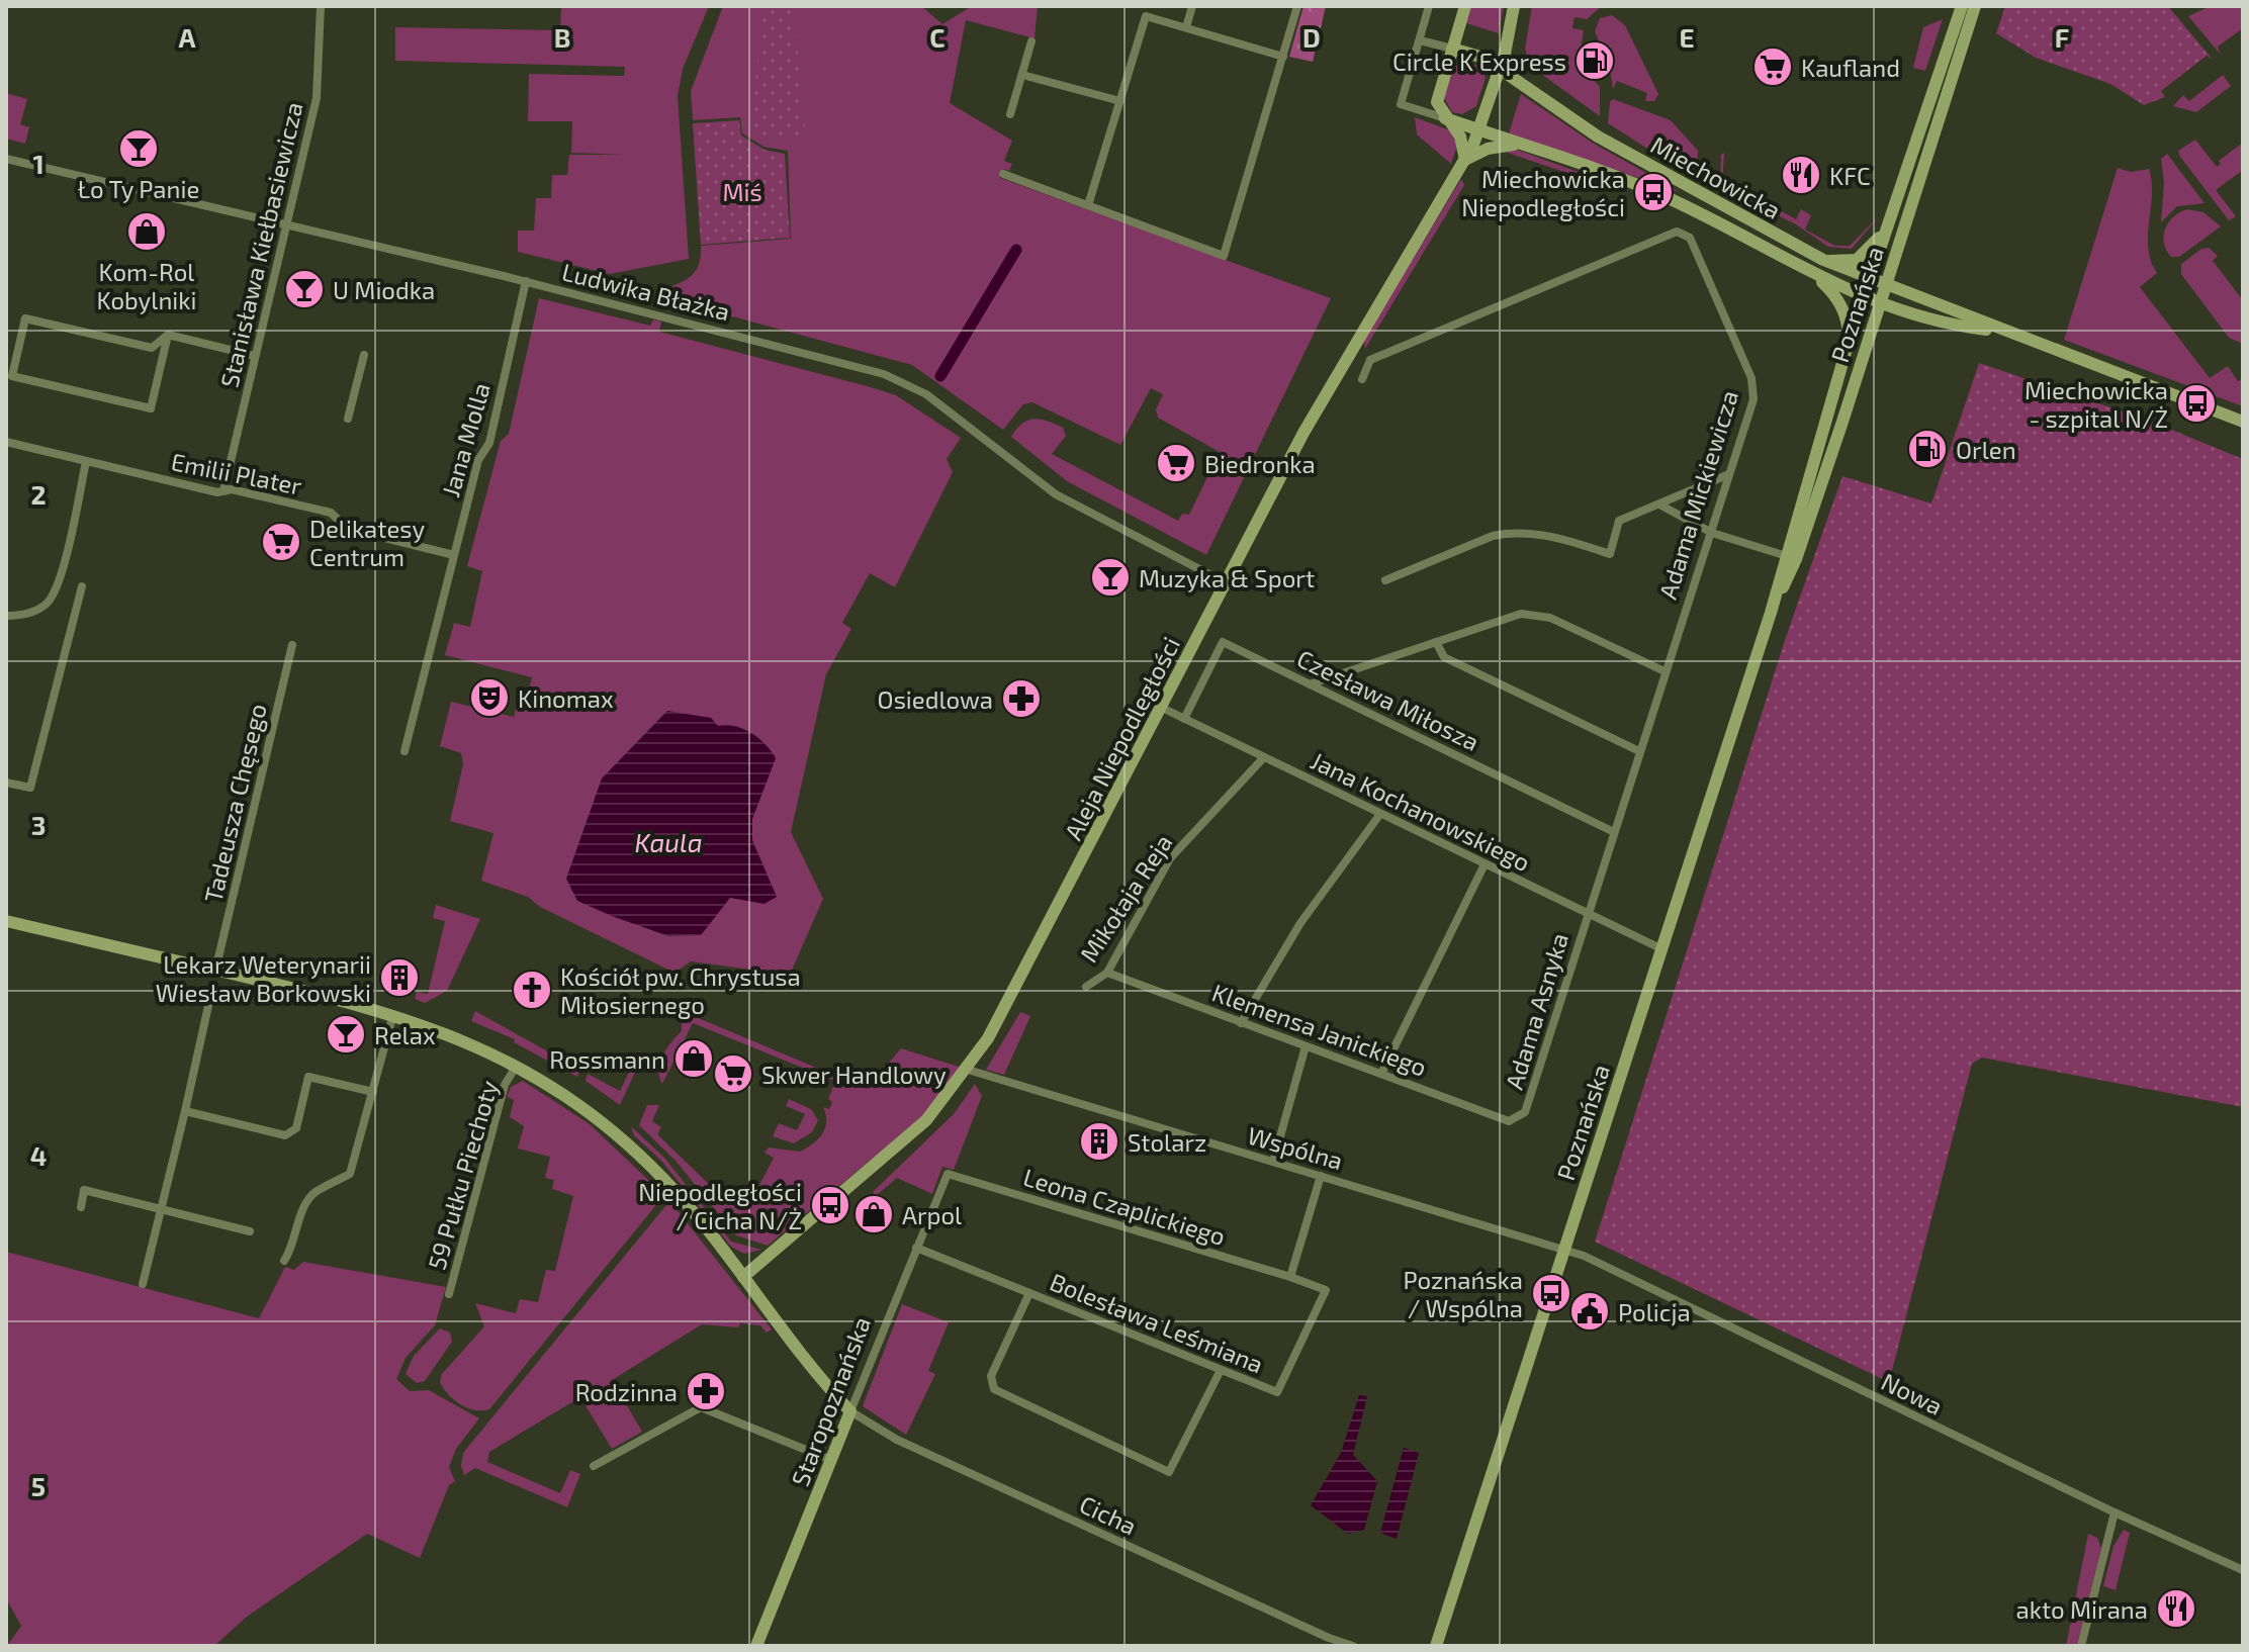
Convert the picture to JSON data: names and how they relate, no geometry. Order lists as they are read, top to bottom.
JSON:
{
  "streets": {
    "street": [
      "Miechowicka",
      "Stanisława Kiełbasiewicza",
      "Ludwika Błażka",
      "Poznańska",
      "Jana Molla",
      "Emilii Plater",
      "Adama Mickiewicza",
      "Czesława Miłosza",
      "Aleja Niepodległości",
      "Tadeusza Chęsego",
      "Jana Kochanowskiego",
      "Mikołaja Reja",
      "Adama Asnyka",
      "Klemensa Janickiego",
      "Wspólna",
      "59 Pułku Piechoty",
      "Leona Czaplickiego",
      "Bolesława Leśmiana",
      "Nowa",
      "Staropoznańska",
      "Cicha"
    ]
  },
  "crossings": [
    ["Miechowicka", "Poznańska"],
    ["Miechowicka", "Aleja Niepodległości"],
    ["Stanisława Kiełbasiewicza", "Ludwika Błażka"],
    ["Stanisława Kiełbasiewicza", "Emilii Plater"],
    ["Ludwika Błażka", "Jana Molla"],
    ["Ludwika Błażka", "Aleja Niepodległości"],
    ["Poznańska", "Jana Kochanowskiego"],
    ["Poznańska", "Wspólna"],
    ["Poznańska", "Nowa"],
    ["Jana Molla", "Emilii Plater"],
    ["Adama Mickiewicza", "Czesława Miłosza"],
    ["Adama Mickiewicza", "Jana Kochanowskiego"],
    ["Adama Mickiewicza", "Adama Asnyka"],
    ["Czesława Miłosza", "Jana Kochanowskiego"],
    ["Aleja Niepodległości", "Jana Kochanowskiego"],
    ["Aleja Niepodległości", "Wspólna"],
    ["Jana Kochanowskiego", "Mikołaja Reja"],
    ["Jana Kochanowskiego", "Adama Asnyka"],
    ["Mikołaja Reja", "Klemensa Janickiego"],
    ["Adama Asnyka", "Klemensa Janickiego"],
    ["Wspólna", "Nowa"],
    ["Leona Czaplickiego", "Bolesława Leśmiana"],
    ["Leona Czaplickiego", "Staropoznańska"],
    ["Bolesława Leśmiana", "Staropoznańska"],
    ["Staropoznańska", "Cicha"]
  ],
  "water": ["Kaula"],
  "parks": ["Miś"],
  "places": {
    "fuel station": ["Circle K Express", "Orlen"],
    "supermarket": [
      "Kaufland",
      "Biedronka",
      "Delikatesy Centrum",
      "Skwer Handlowy"
    ],
    "bar": [
      "Ło Ty Panie",
      "U Miodka",
      "Muzyka & Sport",
      "Relax"
    ],
    "restaurant": ["KFC", "akto Mirana"],
    "bus stop": [
      "Miechowicka Niepodległości",
      "Miechowicka - szpital N/Ż",
      "Niepodległości / Cicha N/Ż",
      "Poznańska / Wspólna"
    ],
    "shop": ["Kom-Rol Kobylniki", "Rossmann", "Arpol"],
    "theatre": ["Kinomax"],
    "pharmacy": ["Osiedlowa", "Rodzinna"],
    "building": ["Lekarz Weterynarii Wiesław Borkowski", "Stolarz"],
    "church": ["Kościół pw. Chrystusa Miłosiernego"],
    "public building": ["Policja"]
  },
  "grid": {
    "columns": [
      "A",
      "B",
      "C",
      "D",
      "E",
      "F"
    ],
    "rows": [
      "1",
      "2",
      "3",
      "4",
      "5"
    ]
  }
}
